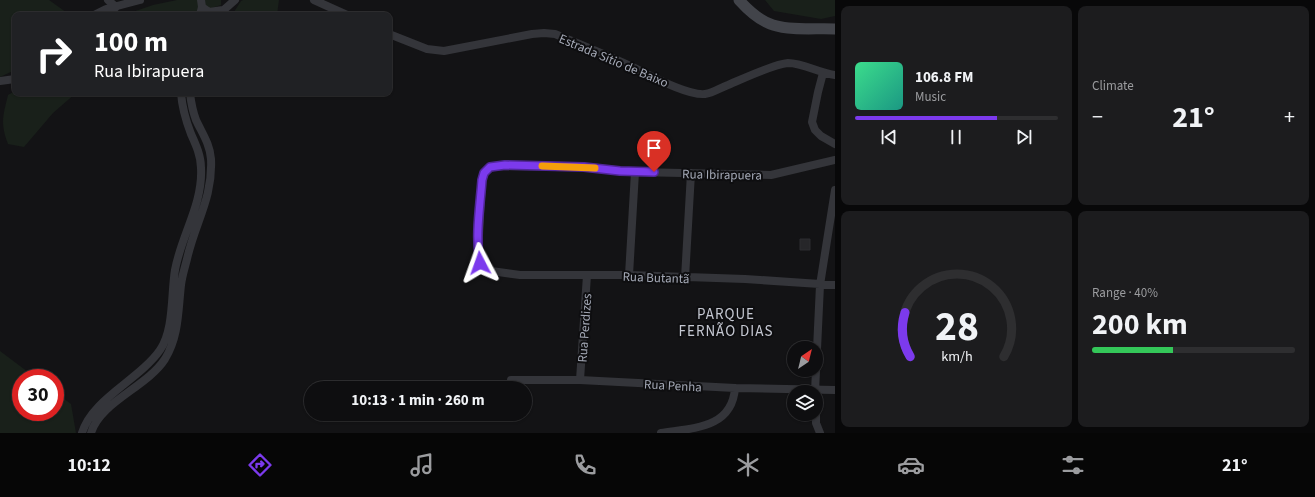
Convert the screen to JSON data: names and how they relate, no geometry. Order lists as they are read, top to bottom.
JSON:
{
  "streets": {
    "street": [
      "Estrada Sítio de Baixo",
      "Rua Ibirapuera",
      "Rua Butantã",
      "Rua Perdizes",
      "Rua Penha"
    ]
  },
  "crossings": [
    ["Rua Ibirapuera", "Rua Butantã"],
    ["Rua Butantã", "Rua Perdizes"],
    ["Rua Perdizes", "Rua Penha"]
  ],
  "districts": ["PARQUE FERNÃO DIAS"],
  "north": "top right",
  "page": {
    "tile": [
      "Climate",
      ["Range · 40%", "200 km"]
    ],
    "turn": ["100 m", "Rua Ibirapuera"],
    "song": ["106.8 FM", "Music"],
    "heat": ["−", "21°", "+"],
    "limit": "30",
    "trip": "10:13 · 1 min · 260 m",
    "tabs": ["10:12", "21°"],
    "gauge": ["28", "km/h"]
  }
}
